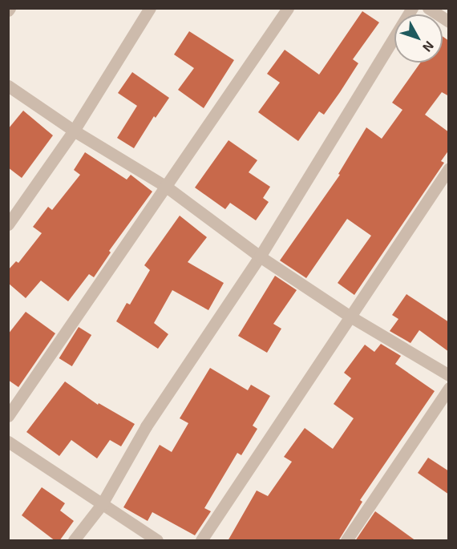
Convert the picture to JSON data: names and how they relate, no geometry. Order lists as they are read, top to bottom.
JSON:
{
  "north": "bottom right"
}
